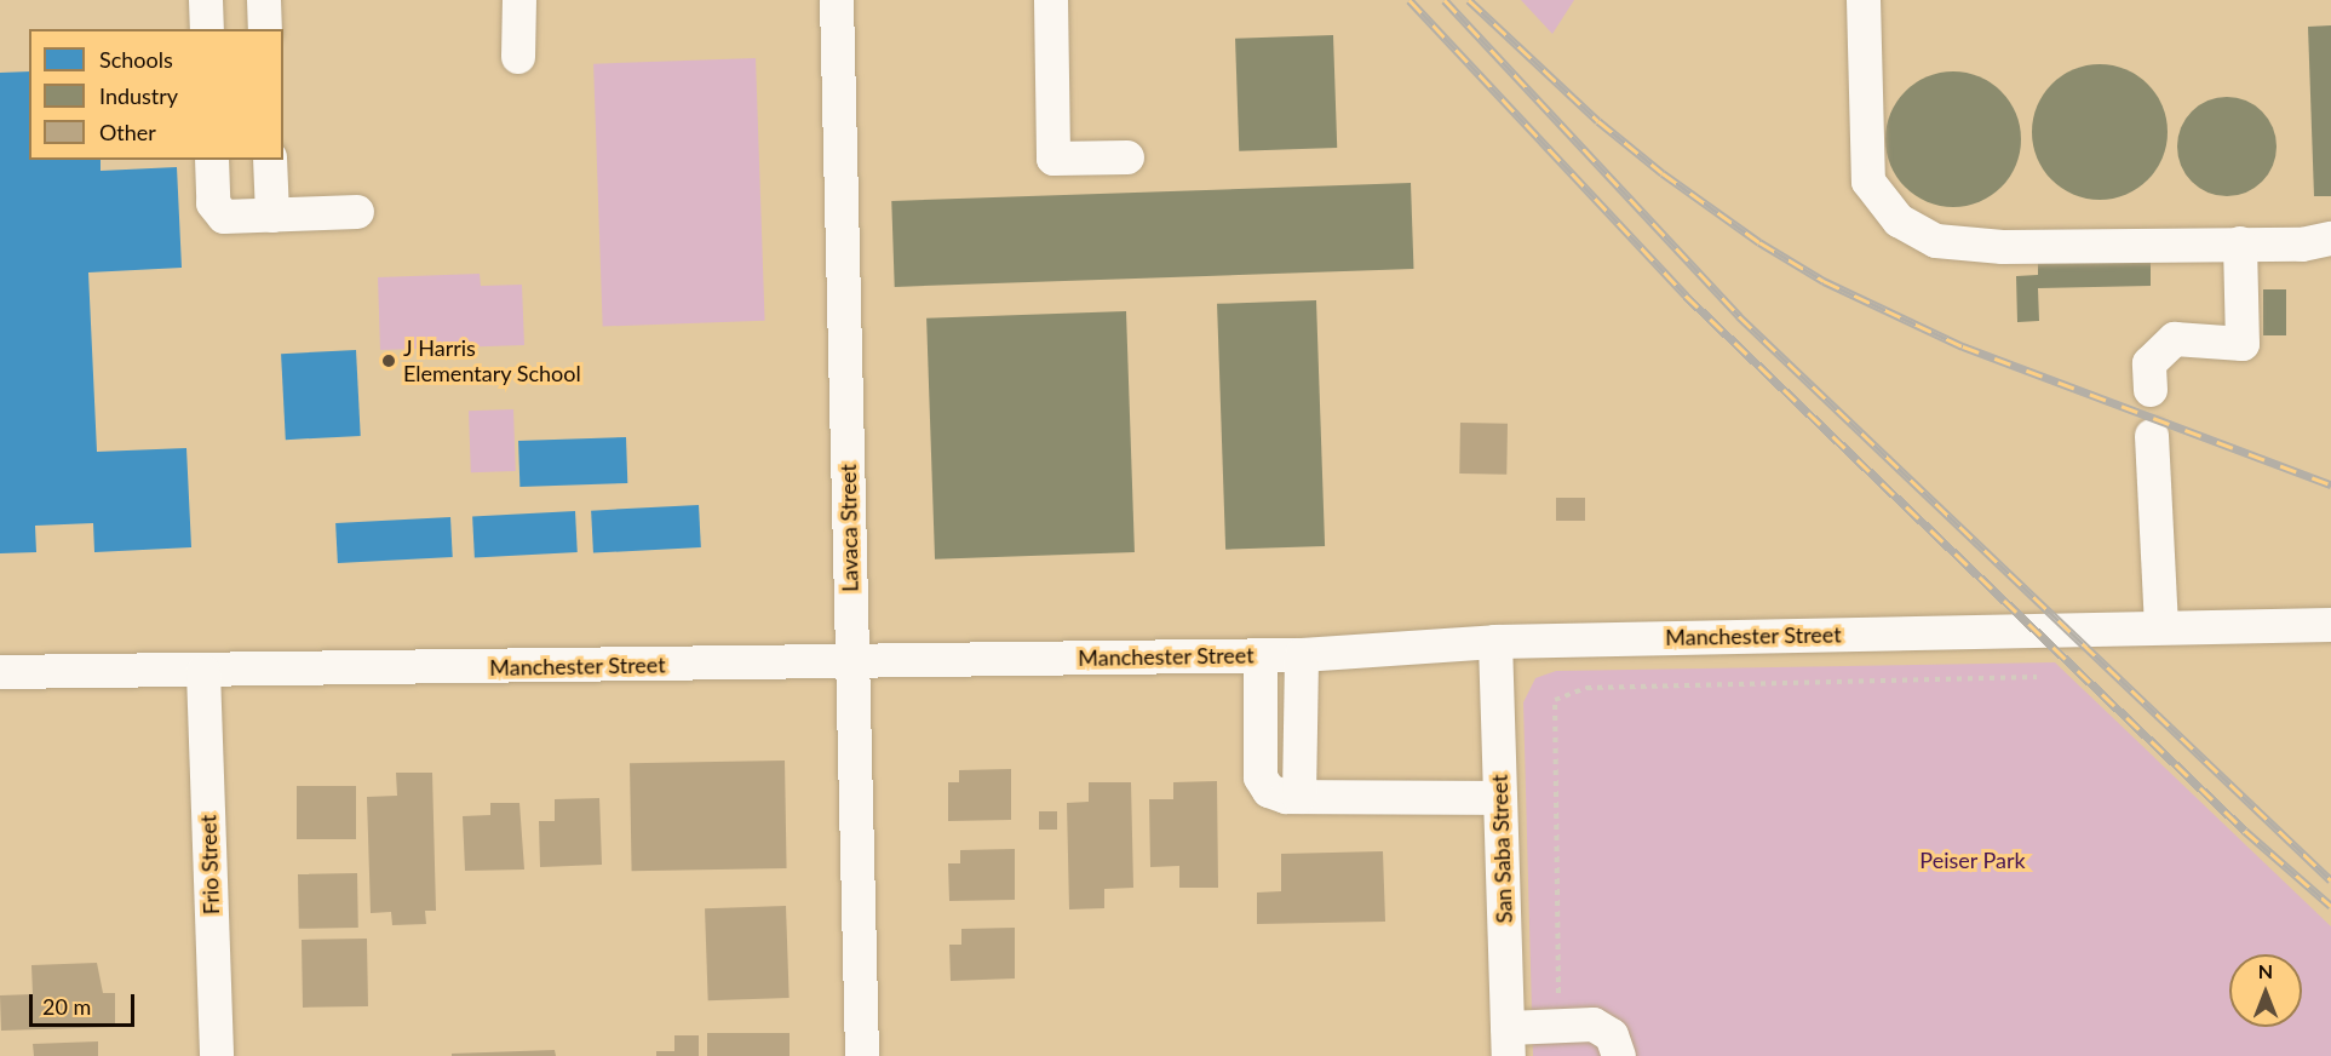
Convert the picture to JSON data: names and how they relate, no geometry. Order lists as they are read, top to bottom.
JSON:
{
  "streets": {
    "street": [
      "Lavaca Street",
      "Manchester Street",
      "San Saba Street",
      "Frio Street"
    ]
  },
  "crossings": [
    ["Lavaca Street", "Manchester Street"],
    ["Manchester Street", "San Saba Street"],
    ["Manchester Street", "Frio Street"]
  ],
  "parks": ["Peiser Park"],
  "places": ["J Harris Elementary School"],
  "legend": ["Schools", "Industry", "Other"],
  "scale_bar": "20 m",
  "north": "top"
}
